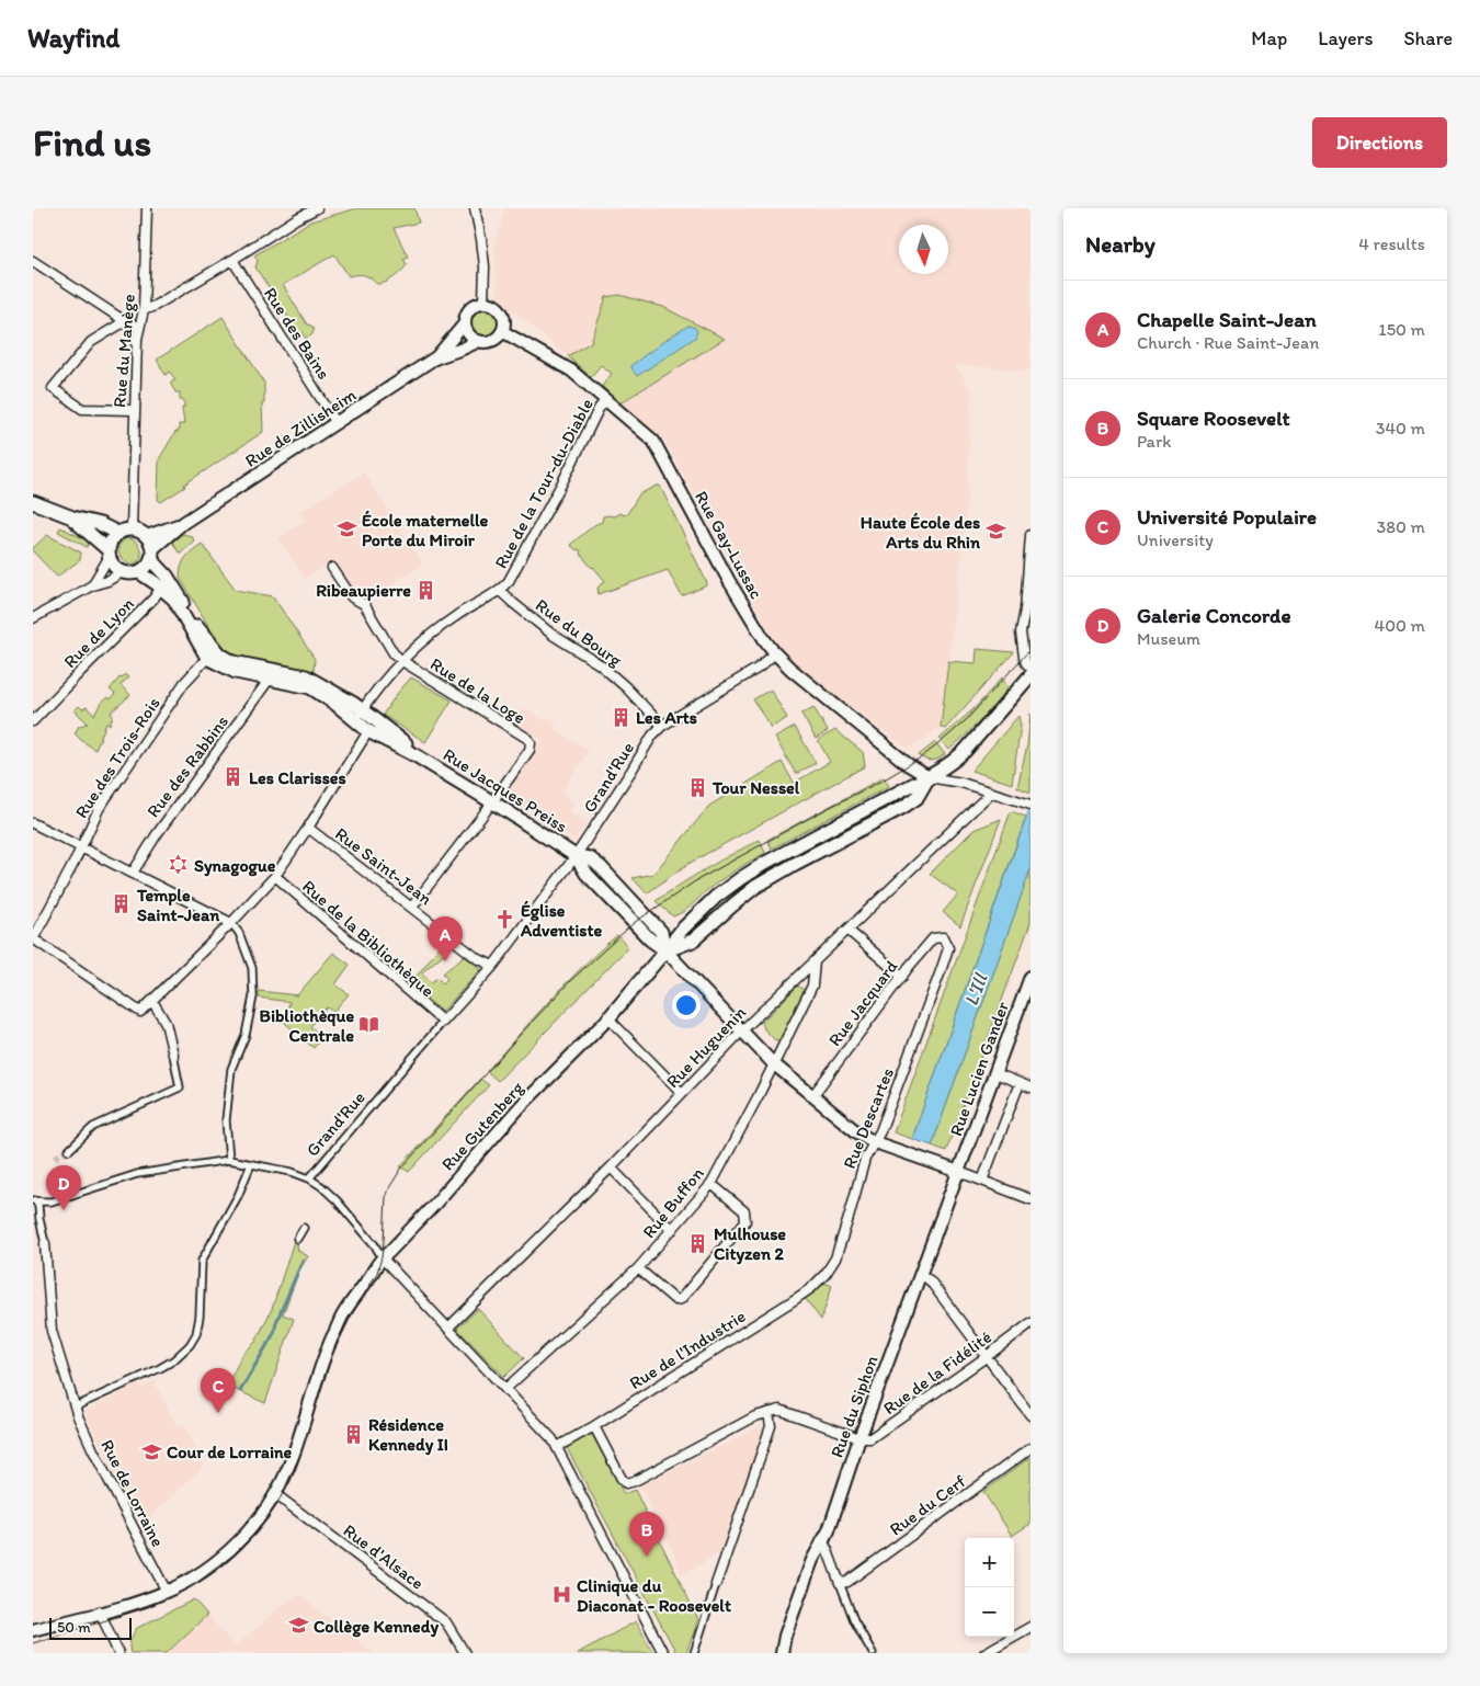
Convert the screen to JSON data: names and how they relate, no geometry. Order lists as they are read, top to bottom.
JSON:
{
  "streets": {
    "main road": ["Rue Jacques Preiss"],
    "street": [
      "Rue des Bains",
      "Rue du Manège",
      "Rue de Zillisheim",
      "Rue de la Tour-du-Diable",
      "Rue Gay-Lussac",
      "Rue de Lyon",
      "Rue du Bourg",
      "Rue de la Loge",
      "Rue des Trois-Rois",
      "Rue des Rabbins",
      "Grand'Rue",
      "Rue Saint-Jean",
      "Rue de la Bibliothèque",
      "Rue Jacquard",
      "Rue Huguenin",
      "Rue Lucien Gander",
      "Rue Descartes",
      "Rue Gutenberg",
      "Rue Buffon",
      "Rue de l'Industrie",
      "Rue de la Fidélité",
      "Rue du Siphon",
      "Rue de Lorraine",
      "Rue du Cerf",
      "Rue d'Alsace"
    ]
  },
  "crossings": [
    ["Rue des Bains", "Rue de Zillisheim"],
    ["Rue du Manège", "Rue de Zillisheim"],
    ["Rue du Manège", "Rue Jacques Preiss"],
    ["Rue de Zillisheim", "Rue Gay-Lussac"],
    ["Rue de Zillisheim", "Rue Jacques Preiss"],
    ["Rue de la Tour-du-Diable", "Rue Gay-Lussac"],
    ["Rue de la Tour-du-Diable", "Rue du Bourg"],
    ["Rue de la Tour-du-Diable", "Rue de la Loge"],
    ["Rue de la Tour-du-Diable", "Rue Jacques Preiss"],
    ["Rue Gay-Lussac", "Grand'Rue"],
    ["Rue du Bourg", "Grand'Rue"],
    ["Rue de la Loge", "Rue Jacques Preiss"],
    ["Rue des Trois-Rois", "Rue Jacques Preiss"],
    ["Rue des Rabbins", "Rue Jacques Preiss"],
    ["Grand'Rue", "Rue Jacques Preiss"],
    ["Grand'Rue", "Rue Saint-Jean"],
    ["Grand'Rue", "Rue de la Bibliothèque"],
    ["Rue Jacquard", "Rue Descartes"],
    ["Rue Huguenin", "Rue Buffon"],
    ["Rue Lucien Gander", "Rue du Siphon"],
    ["Rue Descartes", "Rue de l'Industrie"],
    ["Rue Gutenberg", "Rue de Lorraine"],
    ["Rue Gutenberg", "Rue d'Alsace"],
    ["Rue de la Fidélité", "Rue du Siphon"]
  ],
  "water": ["L'Ill"],
  "places": {
    "school or university": [
      "École maternelle Porte du Miroir",
      "Haute École des Arts du Rhin",
      "Cour de Lorraine",
      "Collège Kennedy"
    ],
    "building": [
      "Ribeaupierre",
      "Les Arts",
      "Les Clarisses",
      "Tour Nessel",
      "Temple Saint-Jean",
      "Mulhouse Cityzen 2",
      "Résidence Kennedy II"
    ],
    "synagogue": ["Synagogue"],
    "church": ["Église Adventiste"],
    "library": ["Bibliothèque Centrale"],
    "hospital": ["Clinique du Diaconat - Roosevelt"]
  },
  "scale_bar": "50 m",
  "north": "bottom",
  "page": {
    "header": "Wayfind",
    "nav": ["Map", "Layers", "Share"],
    "buttons": "Directions",
    "title": "Find us",
    "heading": ["Nearby", "4 results"],
    "list": [
      {
        "mark": "A",
        "name": "Chapelle Saint-Jean",
        "note": "Church · Rue Saint-Jean",
        "value": "150 m"
      },
      {
        "mark": "B",
        "name": "Square Roosevelt",
        "note": "Park",
        "value": "340 m"
      },
      {
        "mark": "C",
        "name": "Université Populaire",
        "note": "University",
        "value": "380 m"
      },
      {
        "mark": "D",
        "name": "Galerie Concorde",
        "note": "Museum",
        "value": "400 m"
      }
    ],
    "pins": [
      "A",
      "D",
      "C",
      "B"
    ],
    "map_buttons": ["+", "−"],
    "scale": "50 m"
  }
}
